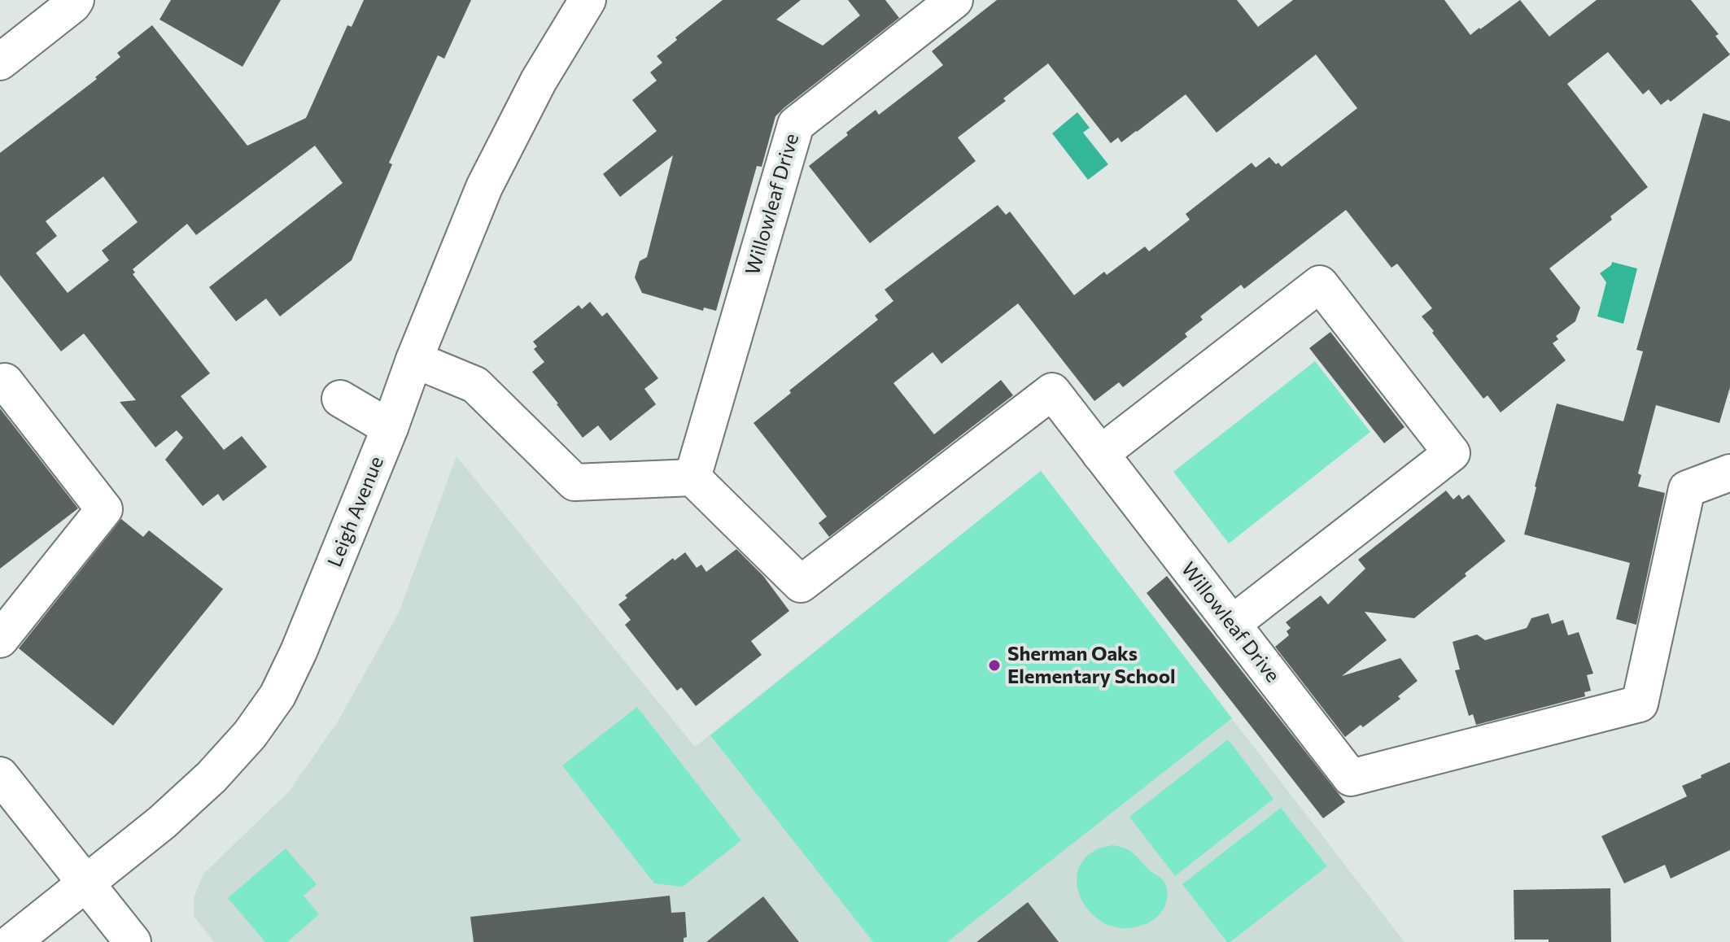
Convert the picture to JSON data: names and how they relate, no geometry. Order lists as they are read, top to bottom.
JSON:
{
  "streets": {
    "street": ["Willowleaf Drive", "Leigh Avenue"]
  },
  "places": ["Sherman Oaks Elementary School"]
}
